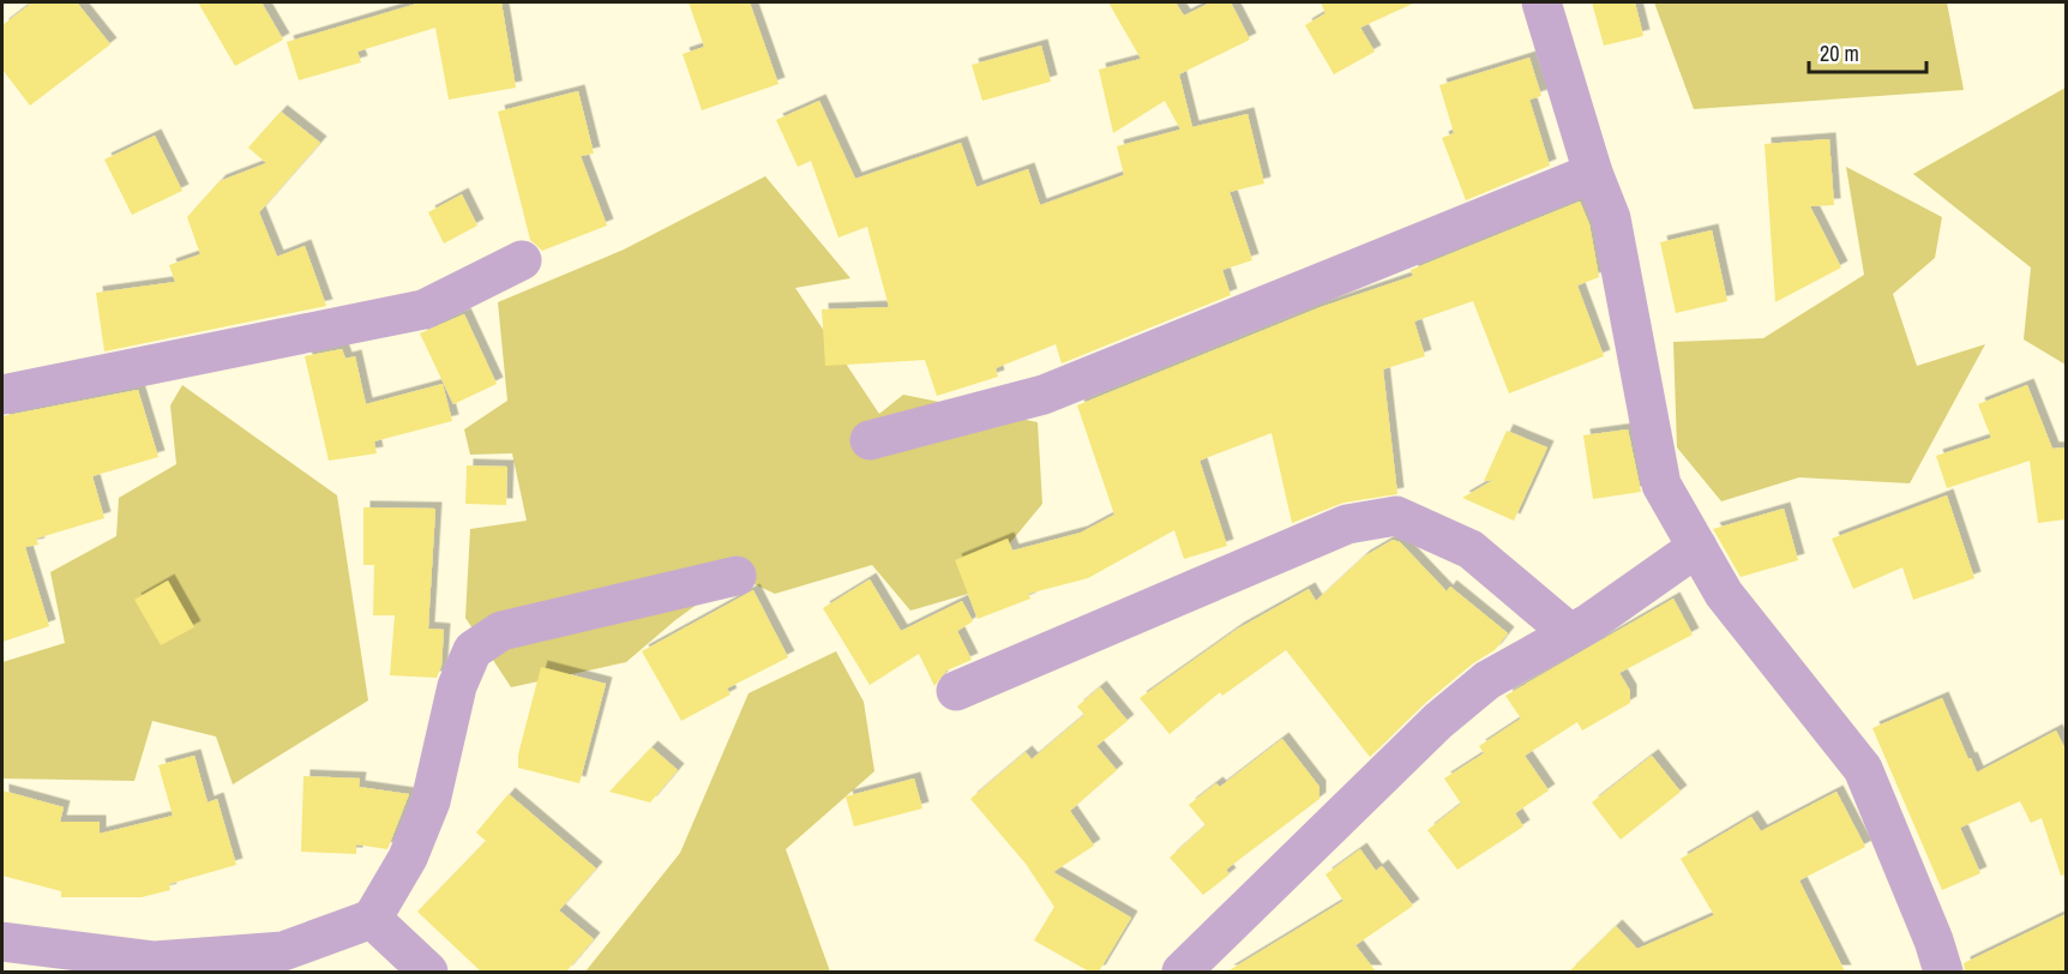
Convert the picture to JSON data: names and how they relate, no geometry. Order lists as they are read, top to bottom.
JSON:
{
  "scale_bar": "20 m"
}
